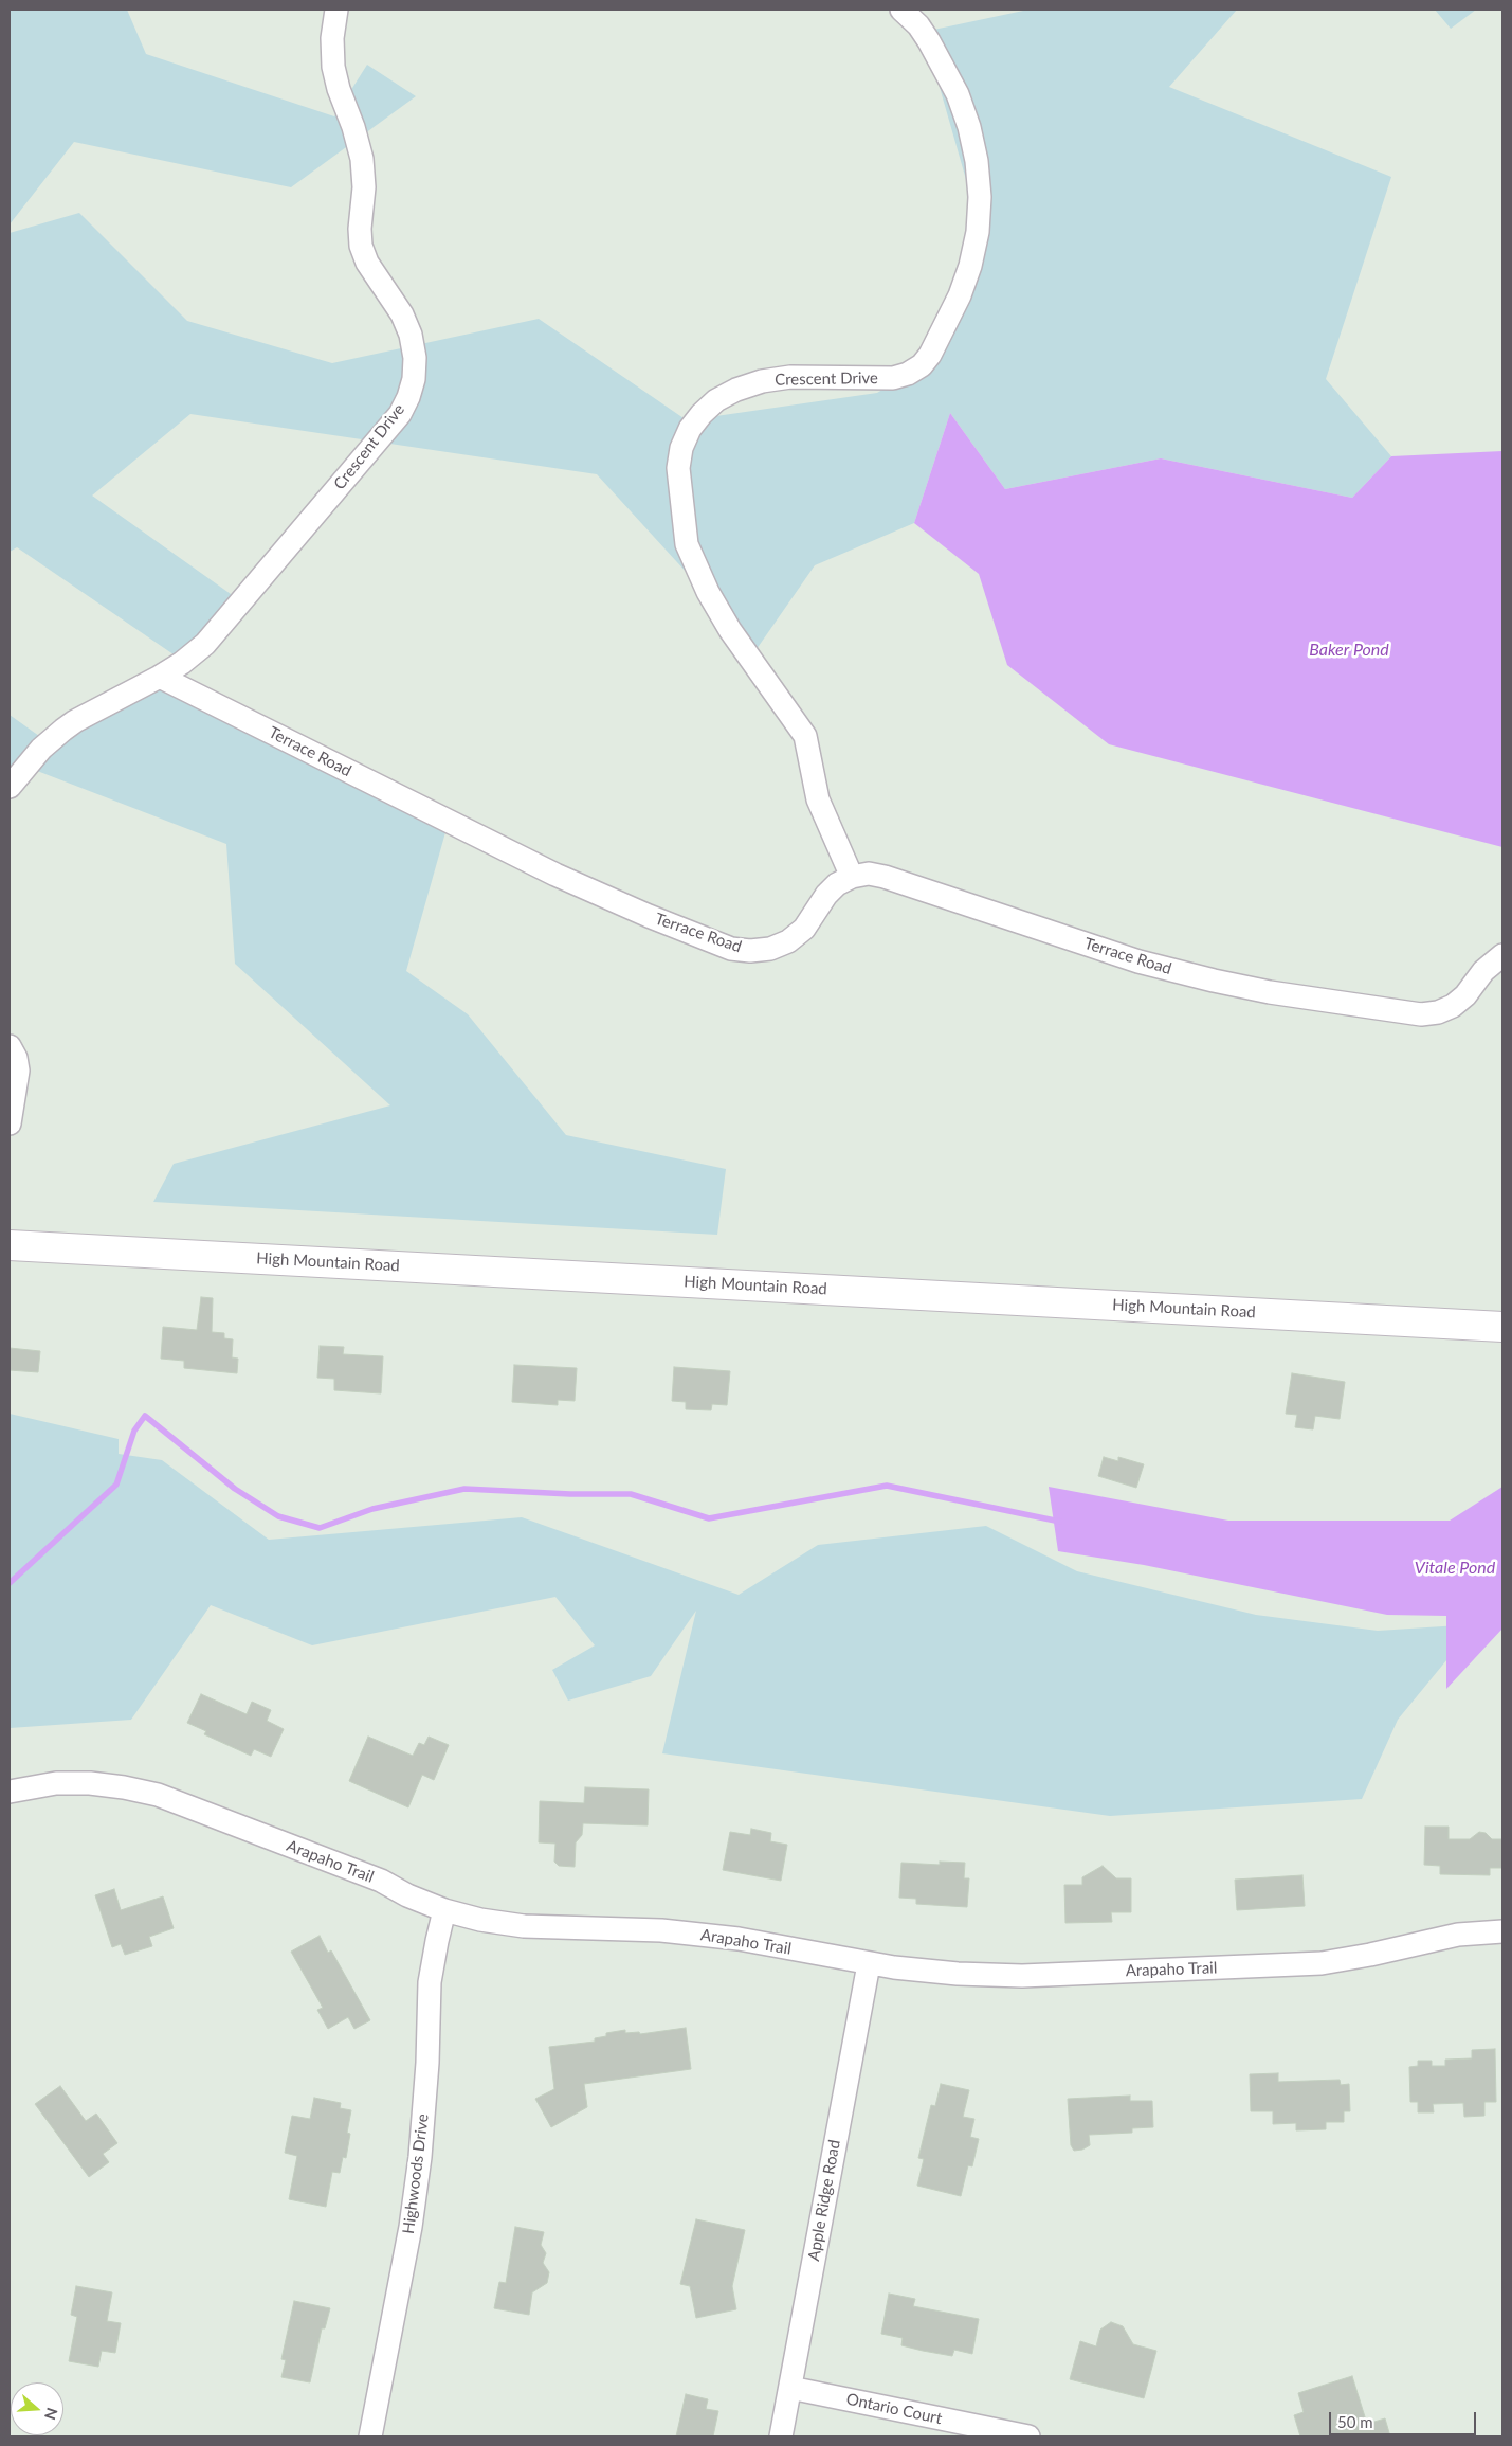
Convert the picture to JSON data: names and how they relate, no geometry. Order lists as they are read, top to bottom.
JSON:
{
  "streets": {
    "main road": ["High Mountain Road"],
    "street": [
      "Crescent Drive",
      "Terrace Road",
      "Arapaho Trail",
      "Highwoods Drive",
      "Apple Ridge Road",
      "Ontario Court"
    ]
  },
  "crossings": [
    ["Crescent Drive", "Terrace Road"],
    ["Arapaho Trail", "Highwoods Drive"],
    ["Arapaho Trail", "Apple Ridge Road"],
    ["Apple Ridge Road", "Ontario Court"]
  ],
  "water": ["Baker Pond", "Vitale Pond"],
  "scale_bar": "50 m",
  "north": "right"
}
